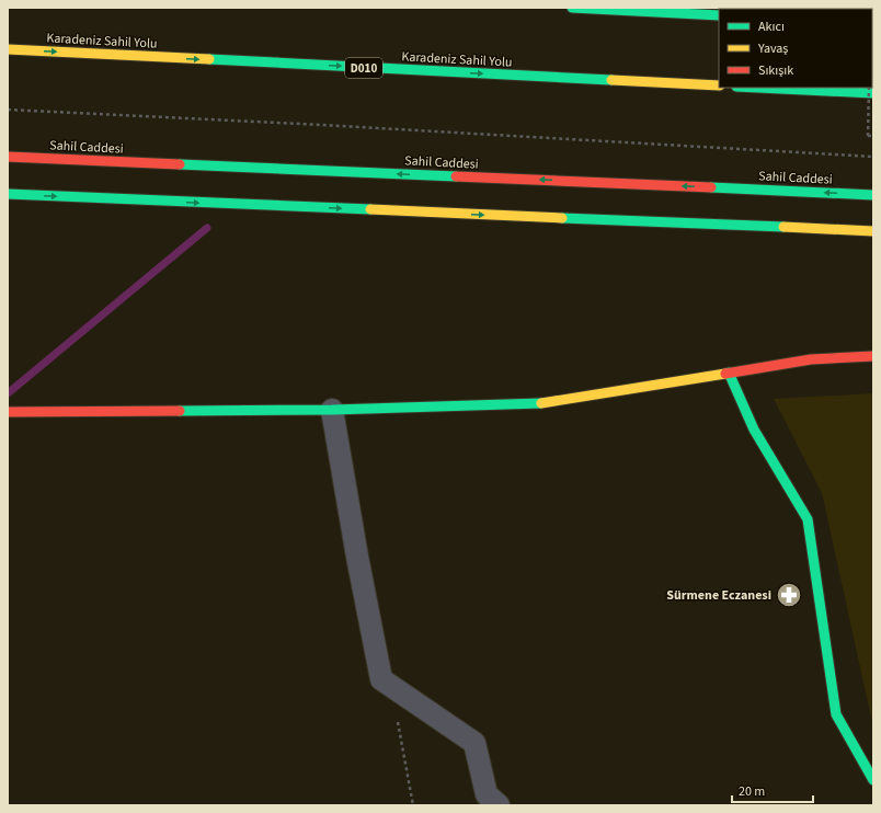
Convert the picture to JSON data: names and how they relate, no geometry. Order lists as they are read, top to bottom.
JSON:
{
  "streets": {
    "main road": ["Karadeniz Sahil Yolu", "D010", "Sahil Caddesi"]
  },
  "one_way": ["Karadeniz Sahil Yolu"],
  "places": {
    "pharmacy": ["Sürmene Eczanesi"]
  },
  "legend": ["Akıcı", "Yavaş", "Sıkışık"],
  "scale_bar": "20 m"
}
